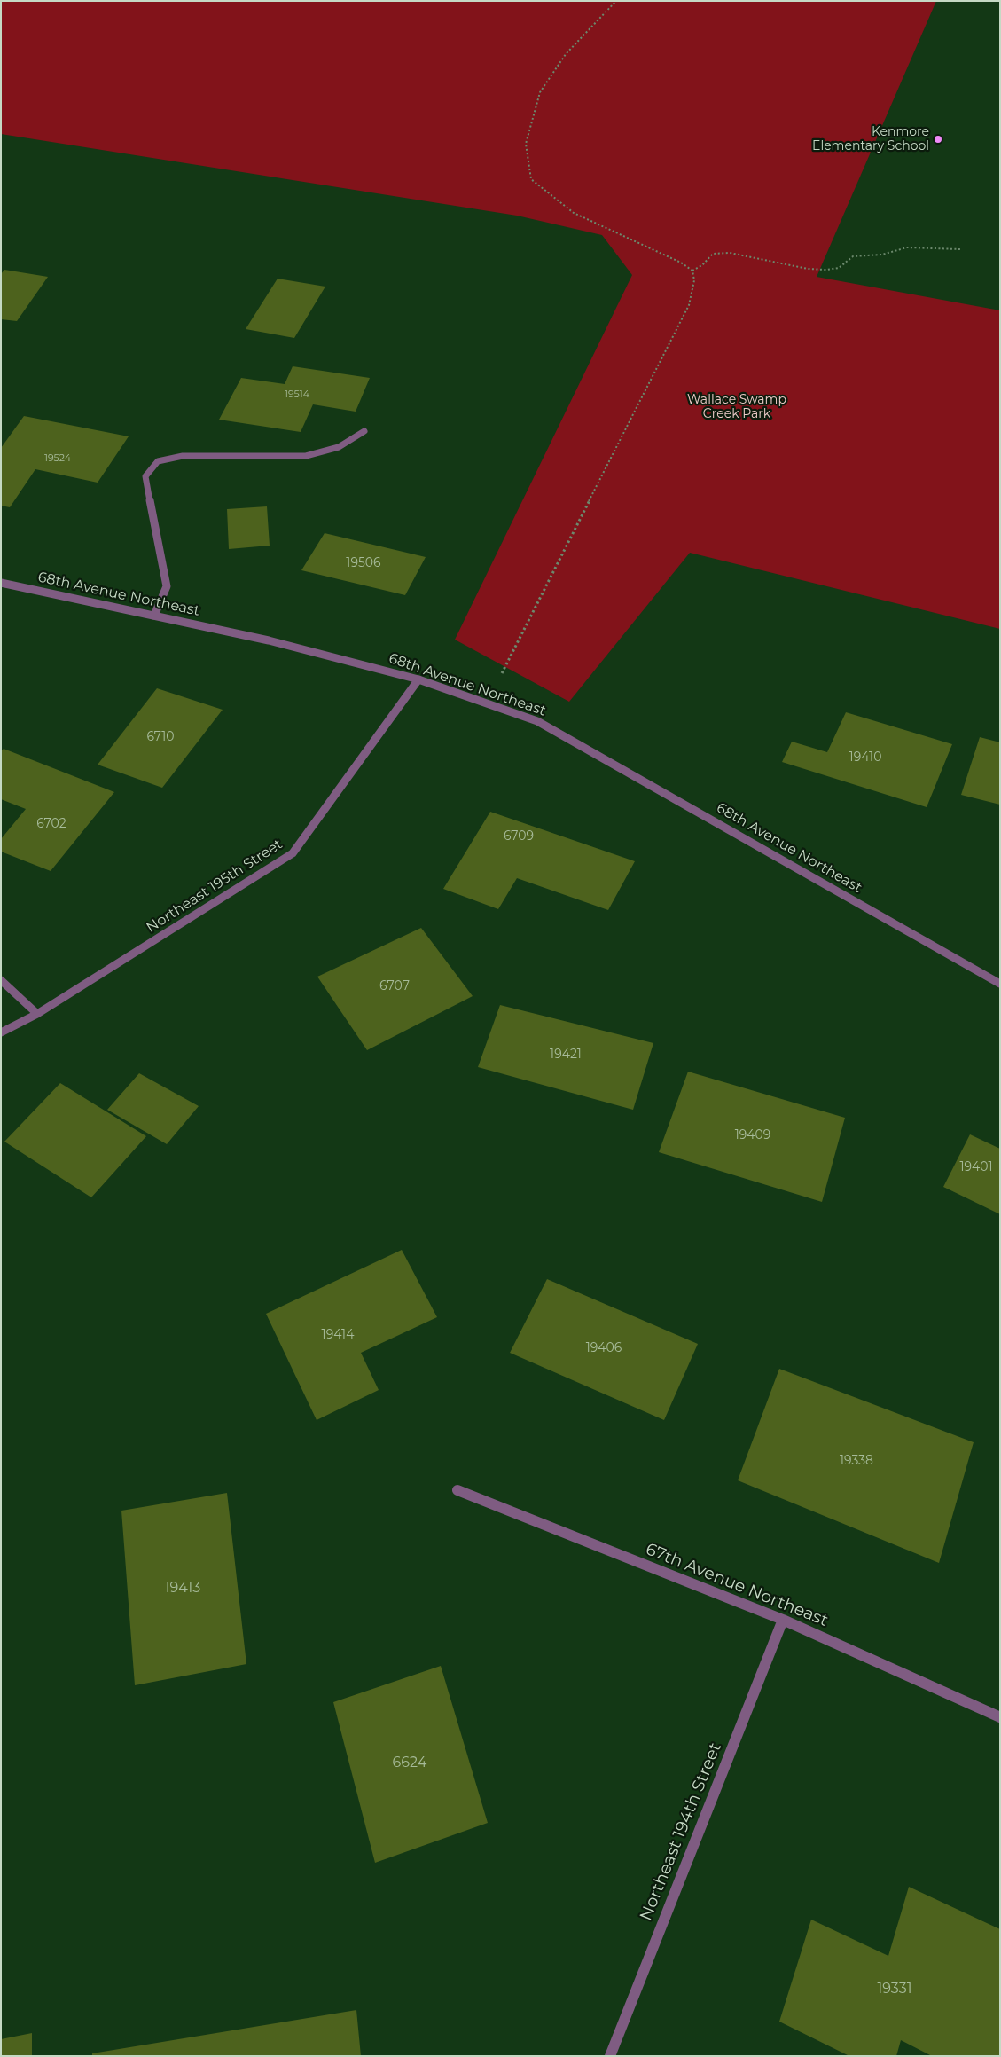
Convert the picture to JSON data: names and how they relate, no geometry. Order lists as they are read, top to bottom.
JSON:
{
  "streets": {
    "street": [
      "68th Avenue Northeast",
      "Northeast 195th Street",
      "67th Avenue Northeast",
      "Northeast 194th Street"
    ]
  },
  "crossings": [
    ["68th Avenue Northeast", "Northeast 195th Street"],
    ["67th Avenue Northeast", "Northeast 194th Street"]
  ],
  "parks": ["Wallace Swamp Creek Park"],
  "places": ["Kenmore Elementary School"],
  "house_numbers": [
    "19514",
    "19524",
    "19506",
    "6710",
    "19410",
    "6702",
    "6709",
    "6707",
    "19421",
    "19409",
    "19401",
    "19414",
    "19406",
    "19338",
    "19413",
    "6624",
    "19331"
  ]
}
